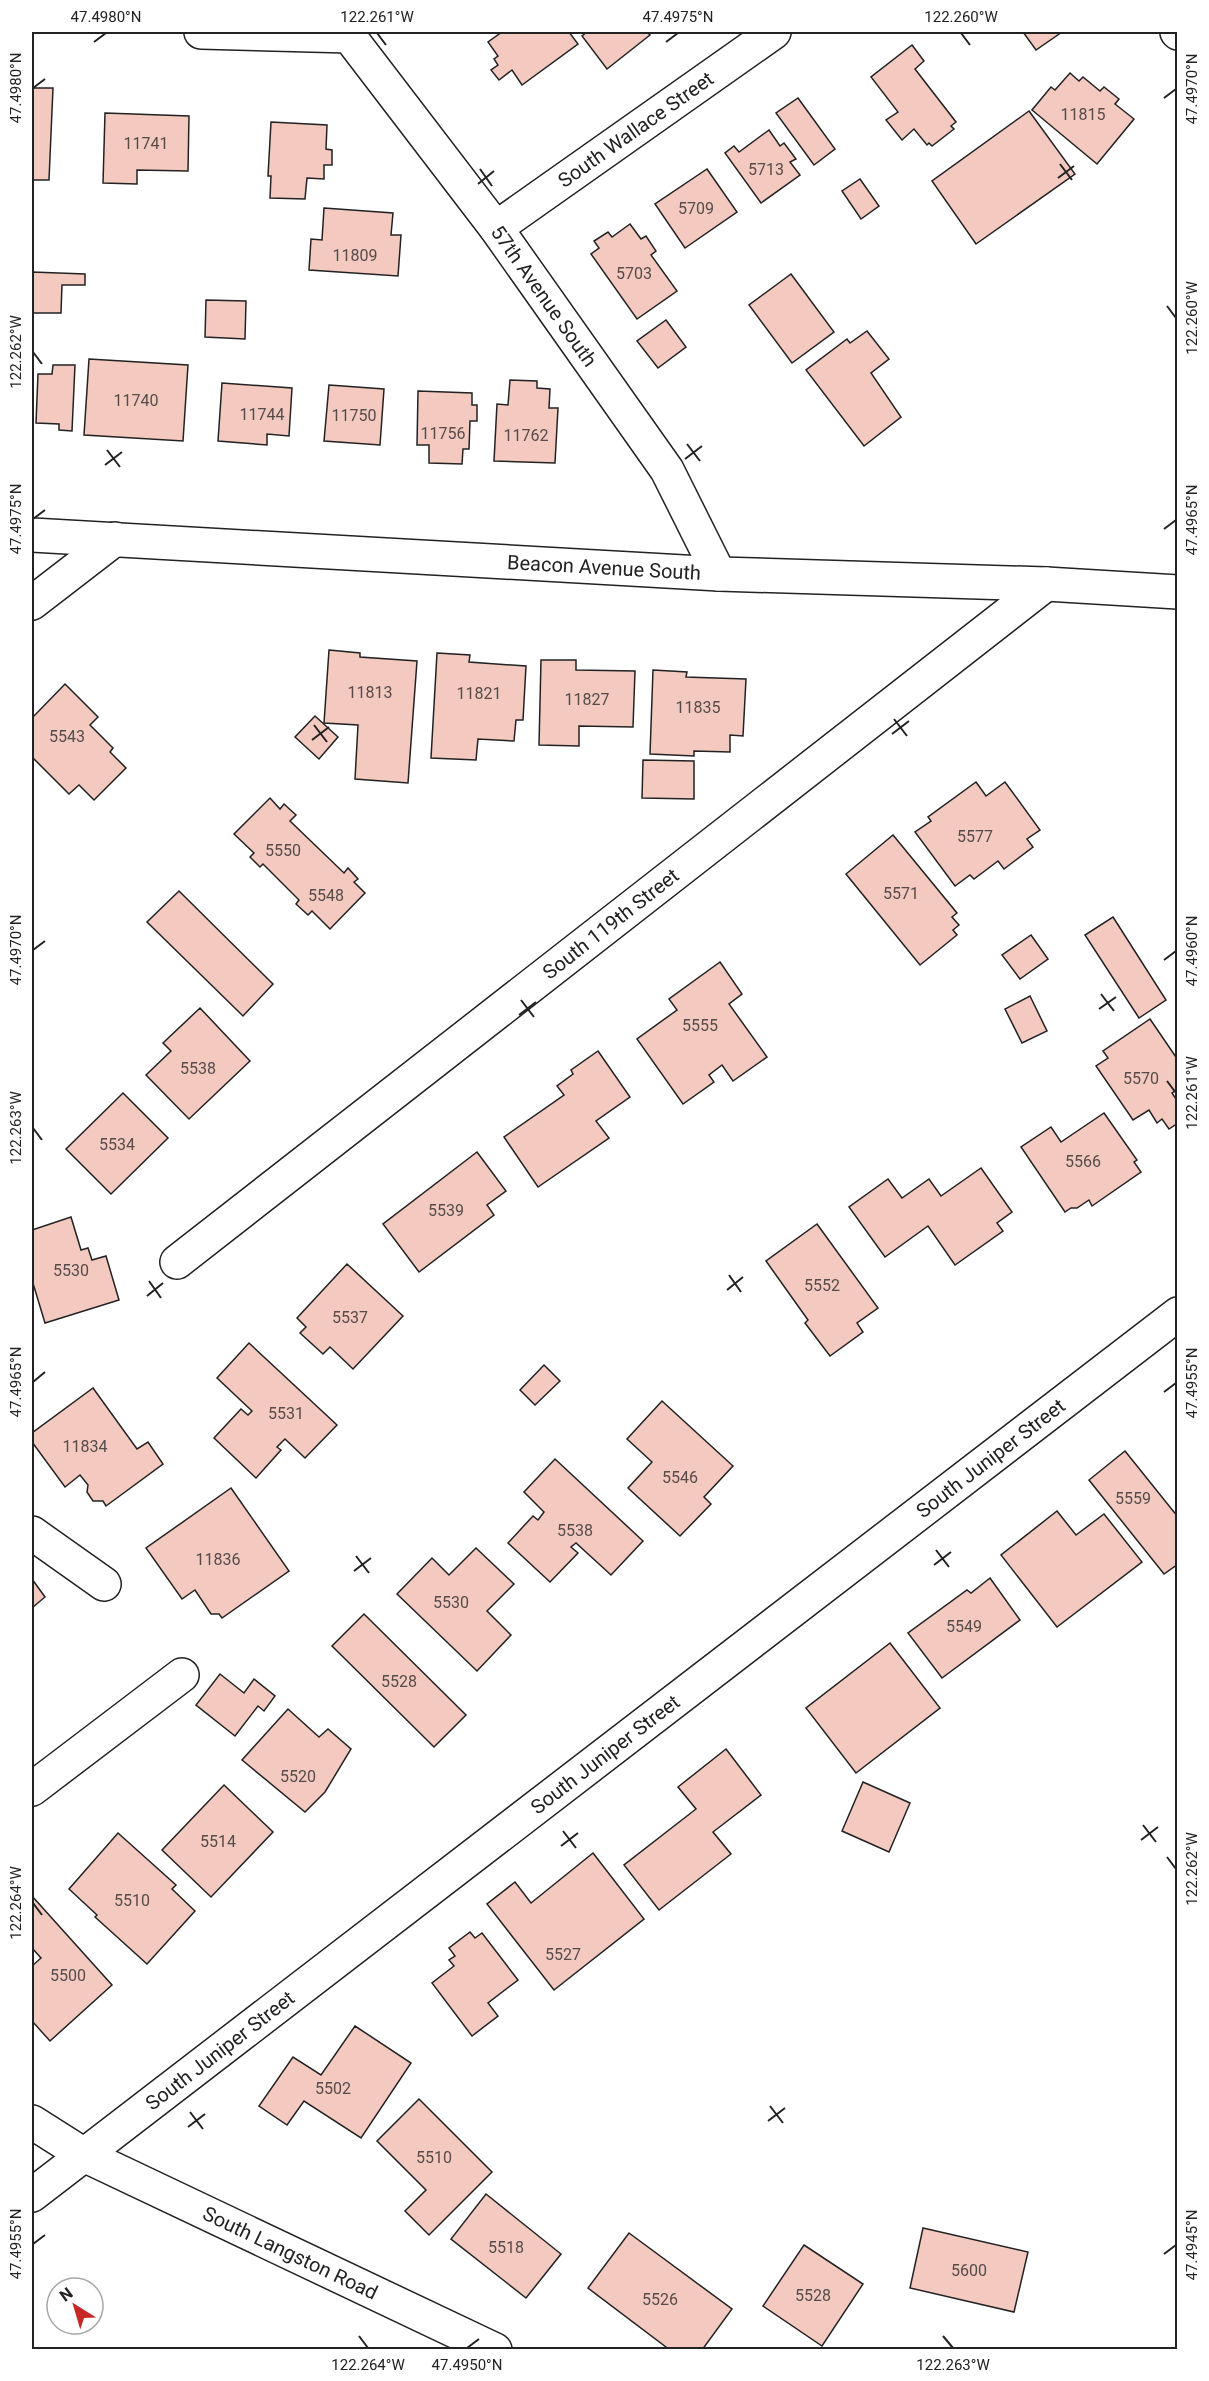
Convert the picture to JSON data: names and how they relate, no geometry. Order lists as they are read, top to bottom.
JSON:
{
  "streets": {
    "street": [
      "South Wallace Street",
      "57th Avenue South",
      "Beacon Avenue South",
      "South 119th Street",
      "South Juniper Street",
      "South Langston Road"
    ]
  },
  "crossings": [
    ["South Wallace Street", "57th Avenue South"],
    ["57th Avenue South", "Beacon Avenue South"],
    ["Beacon Avenue South", "South 119th Street"],
    ["South Juniper Street", "South Langston Road"]
  ],
  "house_numbers": [
    "11815",
    "11741",
    "5713",
    "5709",
    "11809",
    "5703",
    "11740",
    "11744",
    "11750",
    "11756",
    "11762",
    "11813",
    "11821",
    "11827",
    "11835",
    "5543",
    "5577",
    "5550",
    "5571",
    "5548",
    "5555",
    "5538",
    "5570",
    "5534",
    "5566",
    "5539",
    "5530",
    "5552",
    "5537",
    "5531",
    "11834",
    "5546",
    "5559",
    "5538",
    "11836",
    "5530",
    "5549",
    "5528",
    "5520",
    "5514",
    "5510",
    "5527",
    "5500",
    "5502",
    "5510",
    "5518",
    "5600",
    "5528",
    "5526"
  ],
  "north": "top left",
  "coordinates": [
    "47.4980°N",
    "122.261°W",
    "47.4975°N",
    "122.260°W",
    "47.4970°N",
    "122.262°W",
    "47.4965°N",
    "47.4960°N",
    "122.263°W",
    "47.4955°N",
    "122.264°W",
    "47.4945°N",
    "47.4950°N"
  ]
}
